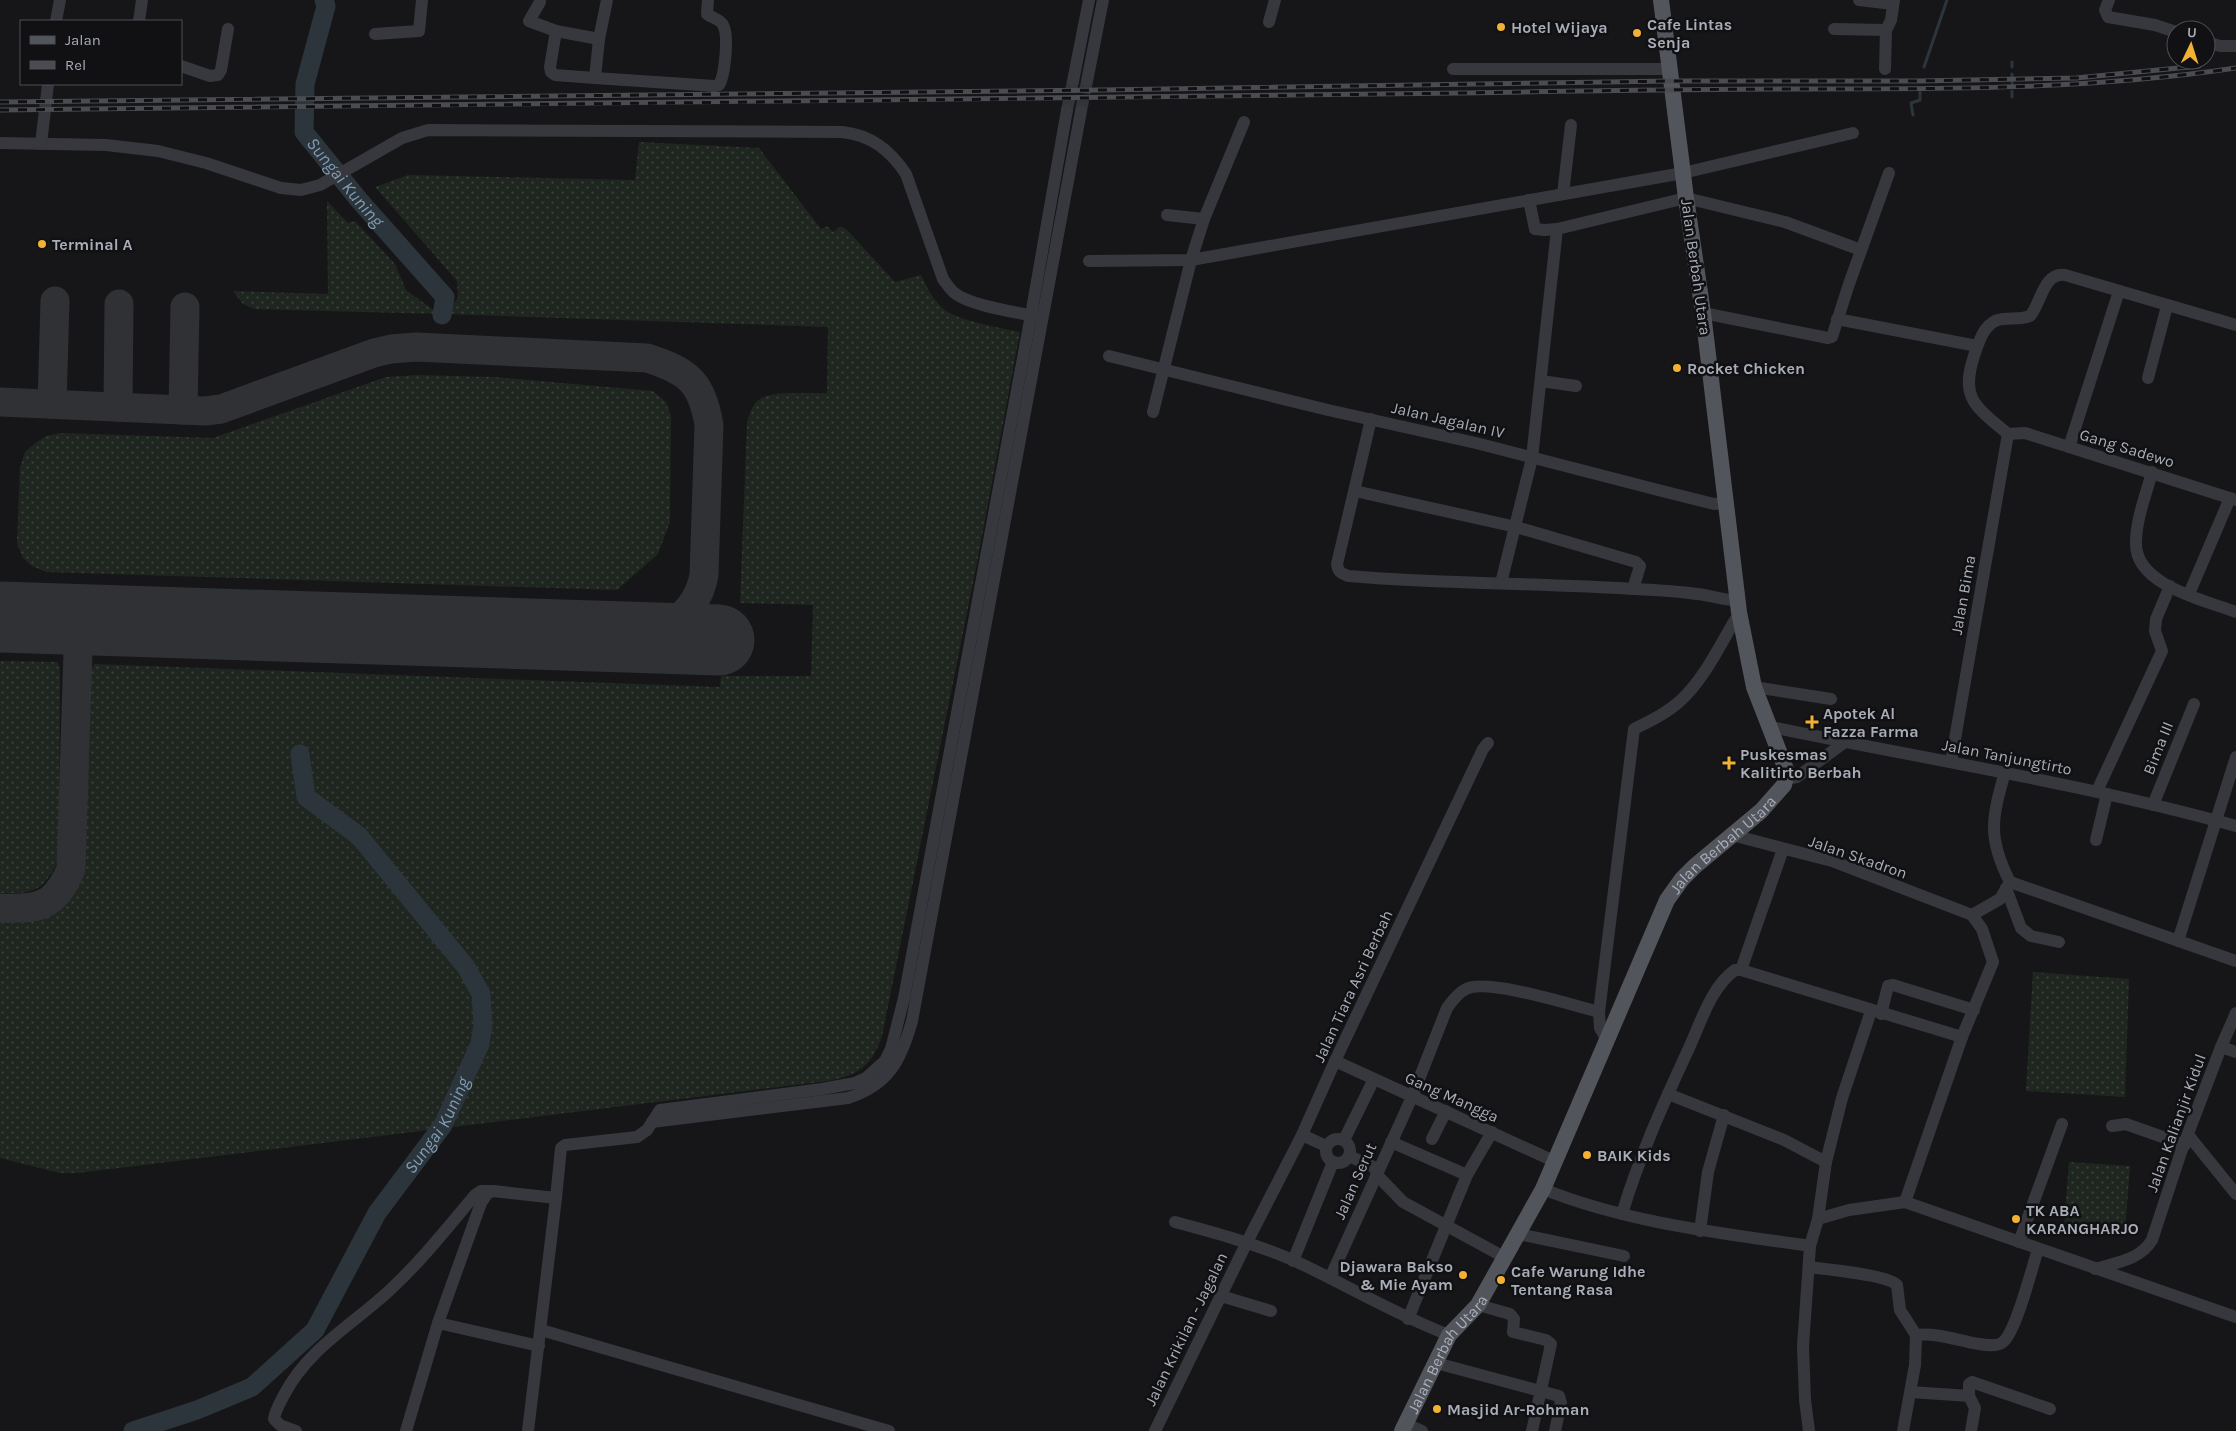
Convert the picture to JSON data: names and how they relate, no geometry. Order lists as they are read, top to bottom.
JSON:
{
  "streets": {
    "main road": ["Jalan Berbah Utara"],
    "street": [
      "Jalan Jagalan IV",
      "Gang Sadewo",
      "Jalan Bima",
      "Bima III",
      "Jalan Tanjungtirto",
      "Jalan Skadron",
      "Jalan Tiara Asri Berbah",
      "Gang Mangga",
      "Jalan Kalianjir Kidul",
      "Jalan Serut",
      "Jalan Krikilan - Jagalan"
    ]
  },
  "crossings": [
    ["Jalan Berbah Utara", "Jalan Jagalan IV"],
    ["Jalan Berbah Utara", "Jalan Tanjungtirto"],
    ["Jalan Berbah Utara", "Jalan Skadron"],
    ["Jalan Berbah Utara", "Gang Mangga"],
    ["Gang Sadewo", "Jalan Bima"],
    ["Jalan Bima", "Jalan Tanjungtirto"],
    ["Bima III", "Jalan Tanjungtirto"],
    ["Jalan Tiara Asri Berbah", "Gang Mangga"],
    ["Jalan Tiara Asri Berbah", "Jalan Krikilan - Jagalan"],
    ["Gang Mangga", "Jalan Serut"]
  ],
  "water": ["Sungai Kuning"],
  "places": {
    "other": [
      "Hotel Wijaya",
      "Cafe Lintas Senja",
      "Terminal A",
      "Rocket Chicken",
      "BAIK Kids",
      "TK ABA KARANGHARJO",
      "Djawara Bakso & Mie Ayam",
      "Cafe Warung Idhe Tentang Rasa",
      "Masjid Ar-Rohman"
    ],
    "health": ["Apotek Al Fazza Farma", "Puskesmas Kalitirto Berbah"]
  },
  "legend": ["Jalan", "Rel"],
  "north": "top"
}
